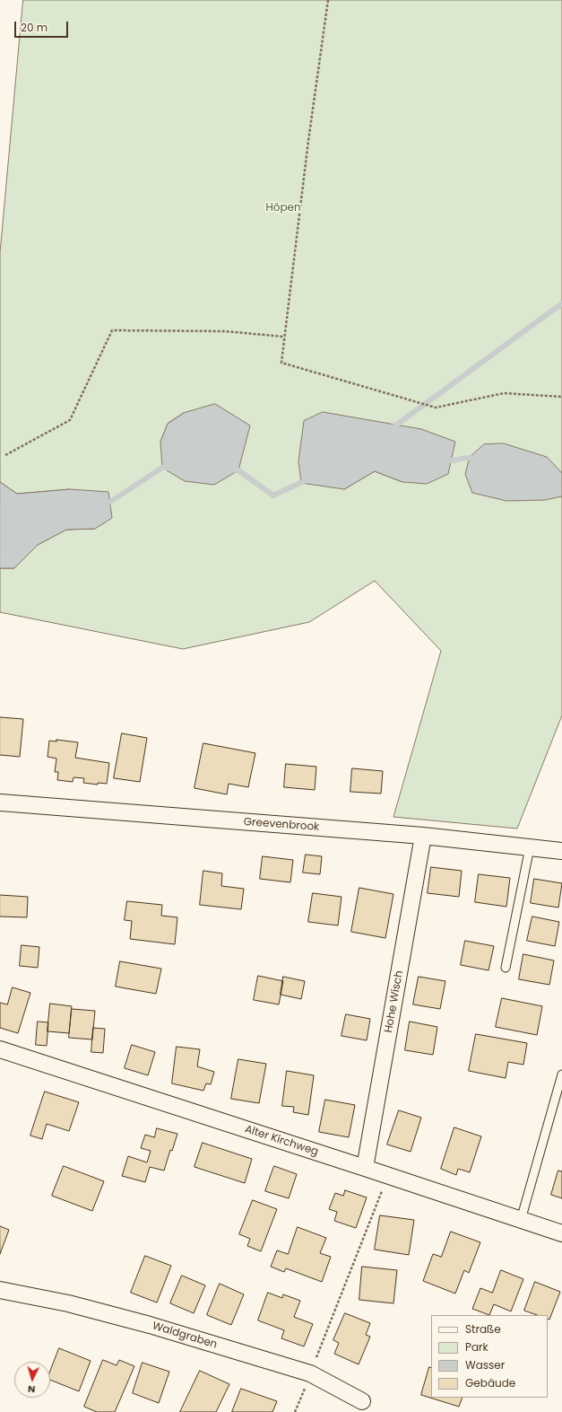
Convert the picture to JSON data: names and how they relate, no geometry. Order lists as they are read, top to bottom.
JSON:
{
  "streets": {
    "street": [
      "Greevenbrook",
      "Hohe Wisch",
      "Alter Kirchweg",
      "Waldgraben"
    ]
  },
  "crossings": [
    ["Greevenbrook", "Hohe Wisch"],
    ["Hohe Wisch", "Alter Kirchweg"]
  ],
  "parks": ["Höpen"],
  "legend": [
    "Straße",
    "Park",
    "Wasser",
    "Gebäude"
  ],
  "scale_bar": "20 m",
  "north": "bottom"
}
